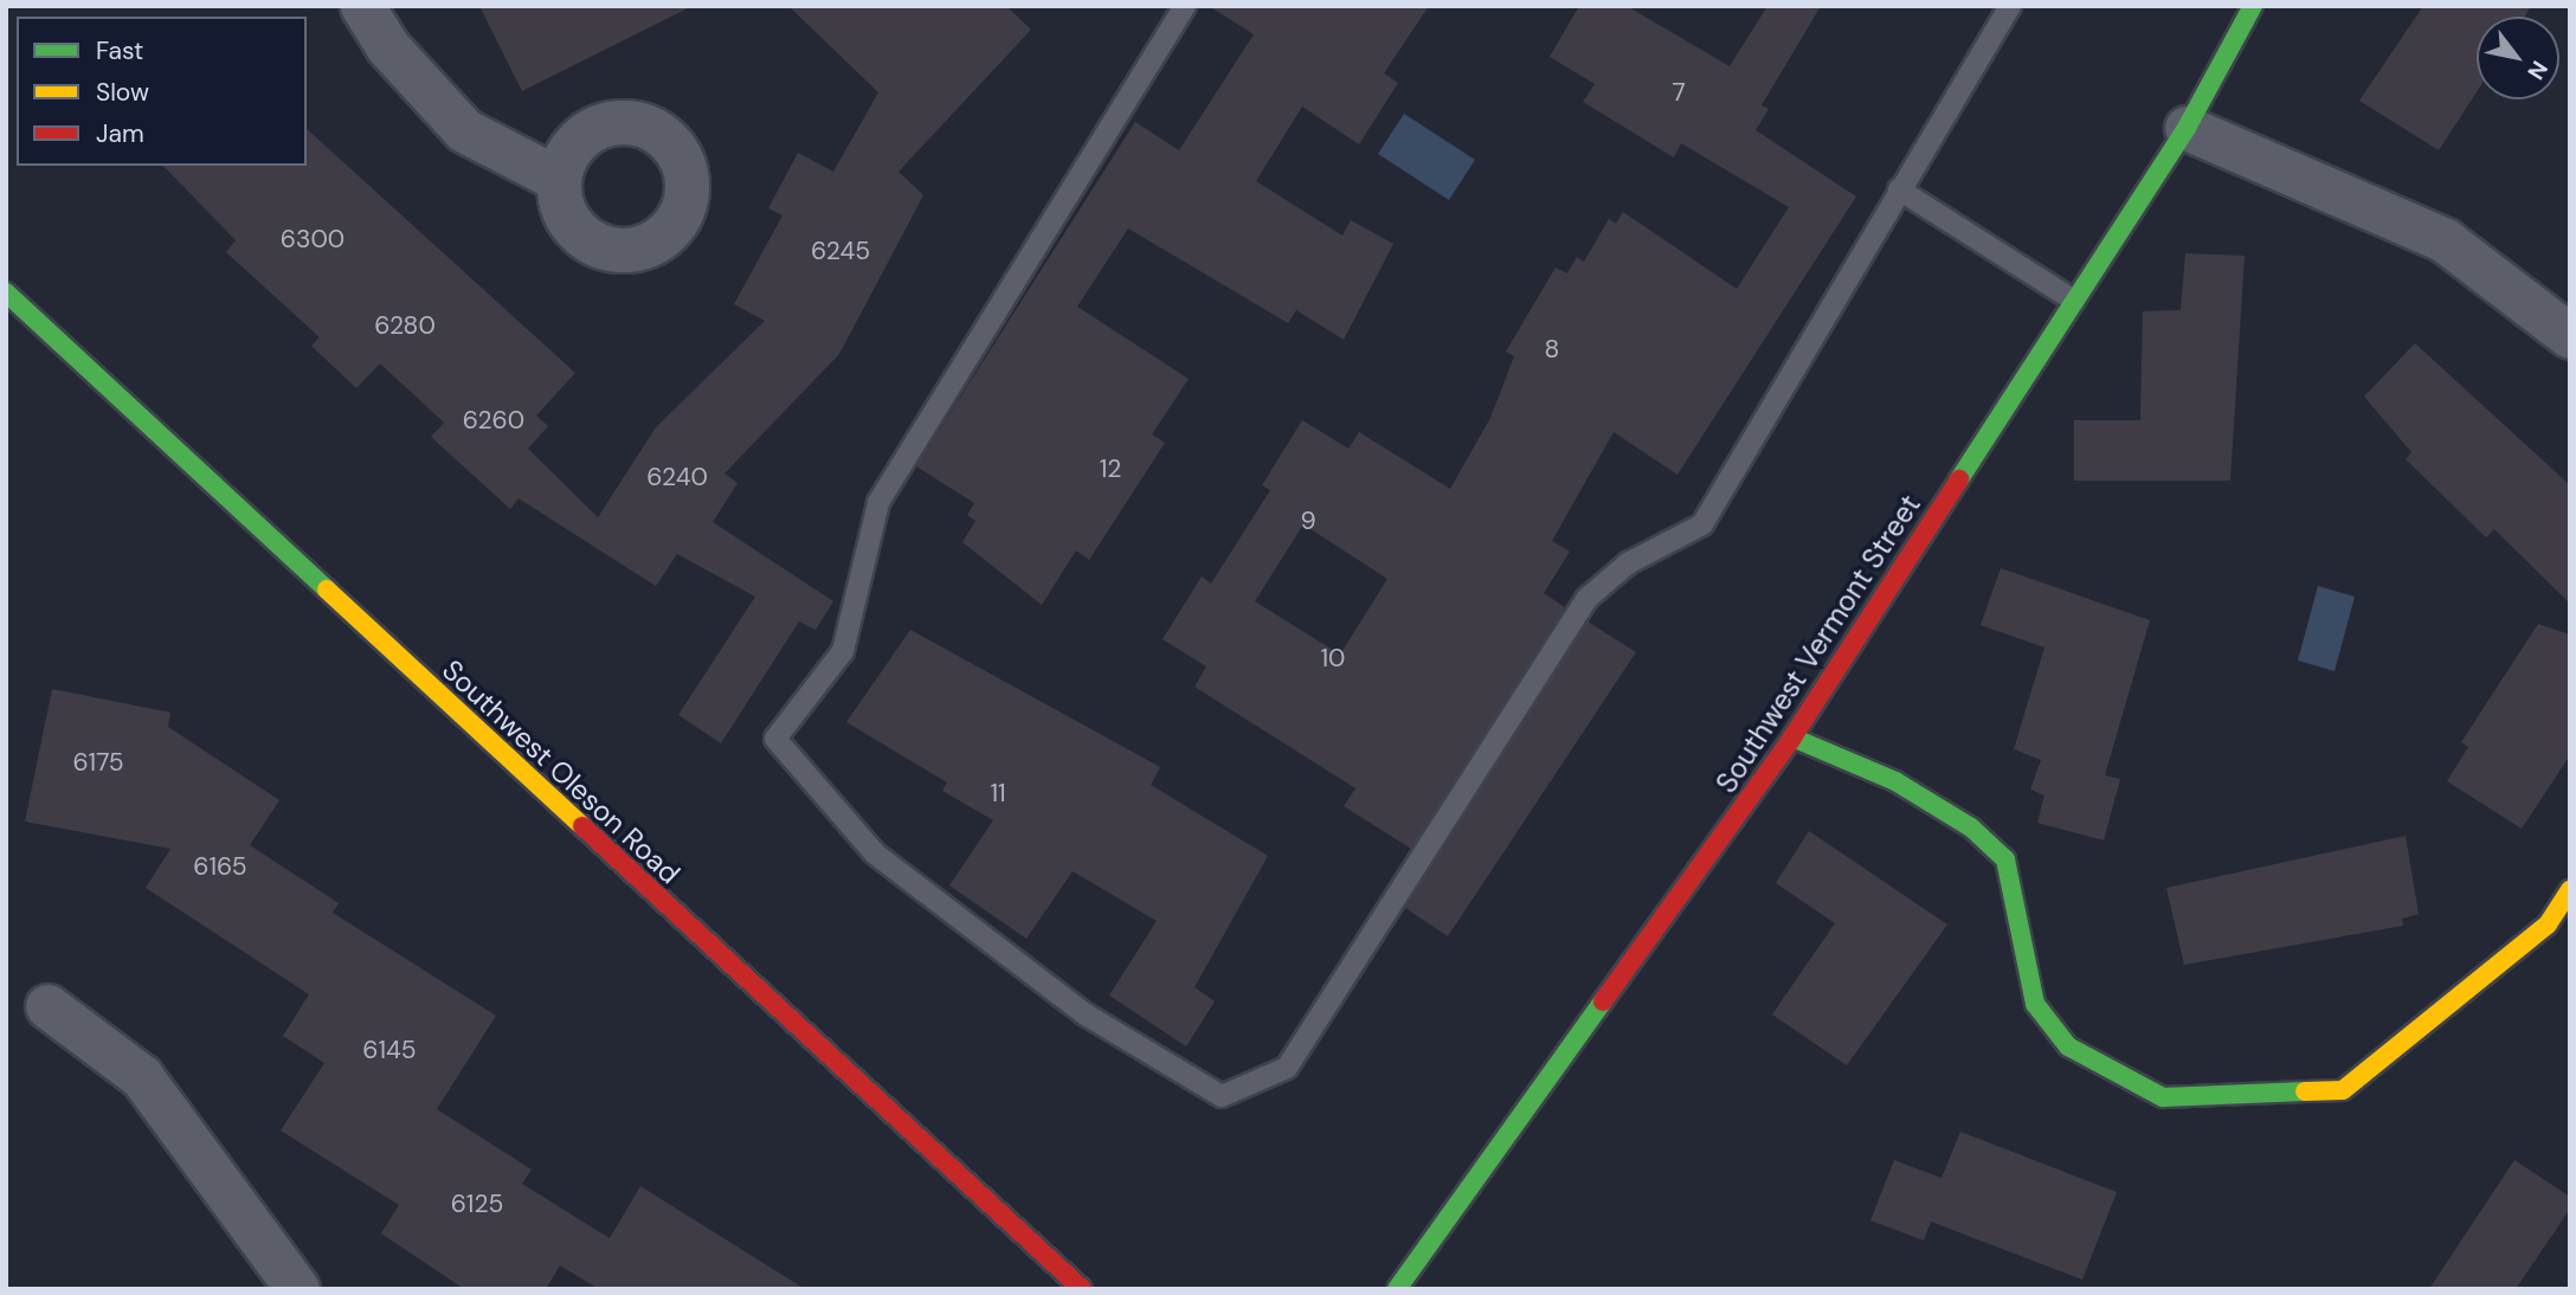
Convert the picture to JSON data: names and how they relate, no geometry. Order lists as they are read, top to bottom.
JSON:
{
  "streets": {
    "street": ["Southwest Vermont Street", "Southwest Oleson Road"]
  },
  "house_numbers": [
    "7",
    "6300",
    "6245",
    "6280",
    "8",
    "6260",
    "12",
    "6240",
    "9",
    "10",
    "6175",
    "11",
    "6165",
    "6145",
    "6125"
  ],
  "legend": ["Fast", "Slow", "Jam"],
  "north": "bottom right"
}
